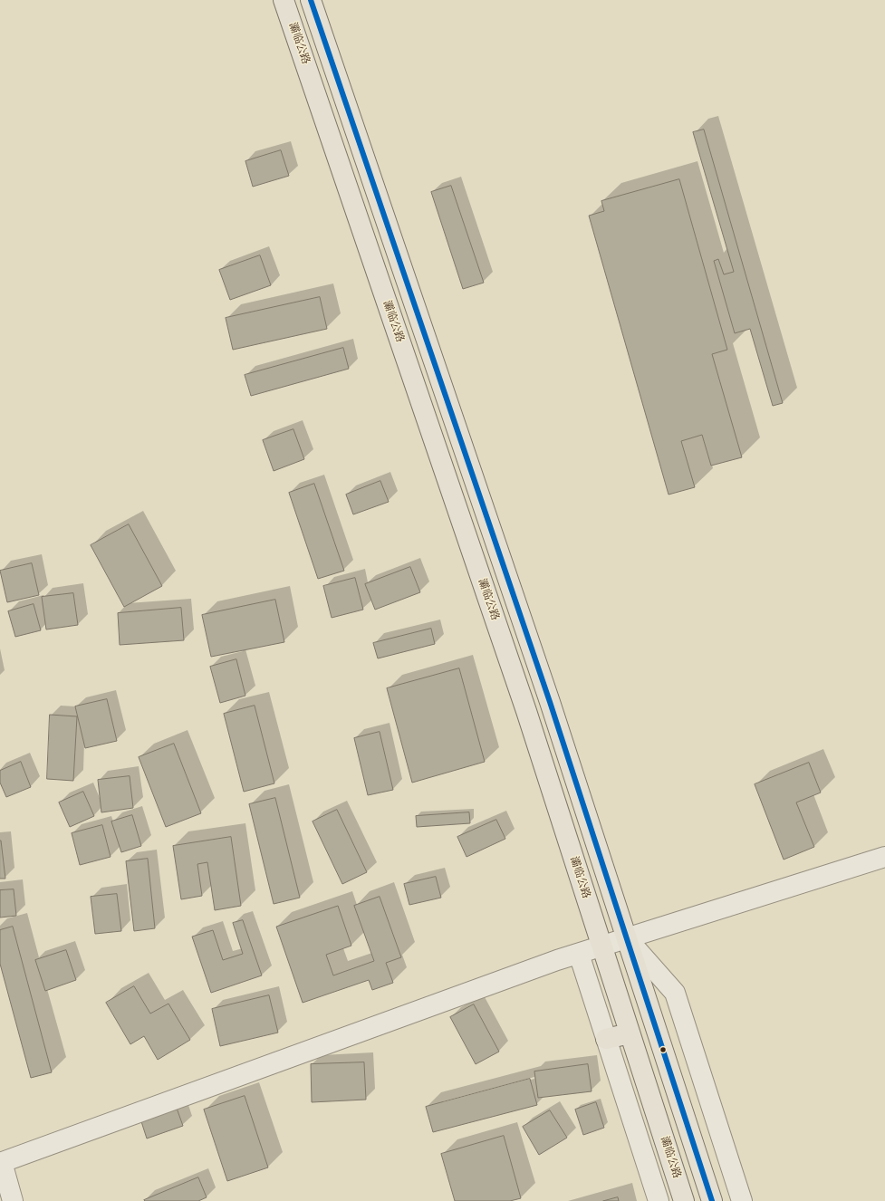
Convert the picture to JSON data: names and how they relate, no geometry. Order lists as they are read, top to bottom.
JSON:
{
  "streets": {
    "main road": ["灞临公路"]
  }
}
